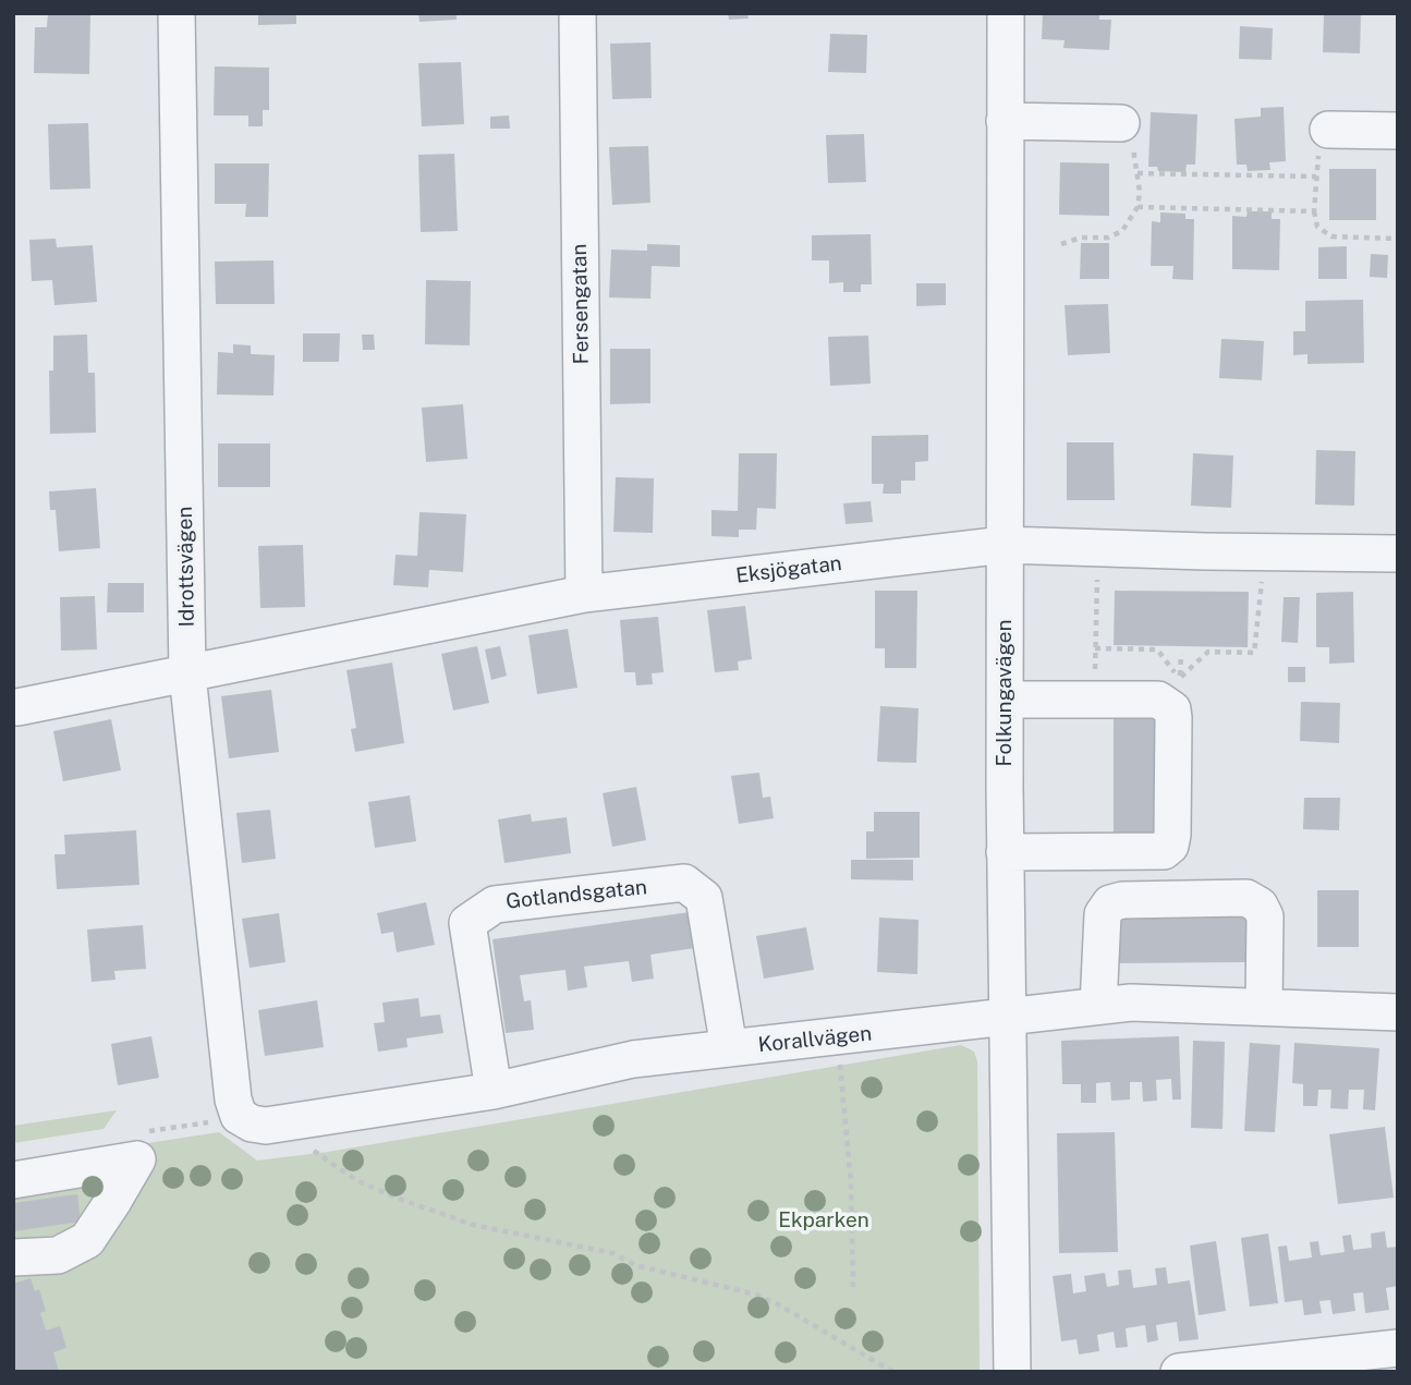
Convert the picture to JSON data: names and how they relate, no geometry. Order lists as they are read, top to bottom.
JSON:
{
  "streets": {
    "street": [
      "Fersengatan",
      "Idrottsvägen",
      "Eksjögatan",
      "Folkungavägen",
      "Gotlandsgatan",
      "Korallvägen"
    ]
  },
  "crossings": [
    ["Fersengatan", "Eksjögatan"],
    ["Idrottsvägen", "Eksjögatan"],
    ["Idrottsvägen", "Korallvägen"],
    ["Eksjögatan", "Folkungavägen"],
    ["Folkungavägen", "Korallvägen"],
    ["Gotlandsgatan", "Korallvägen"]
  ],
  "parks": ["Ekparken"]
}
